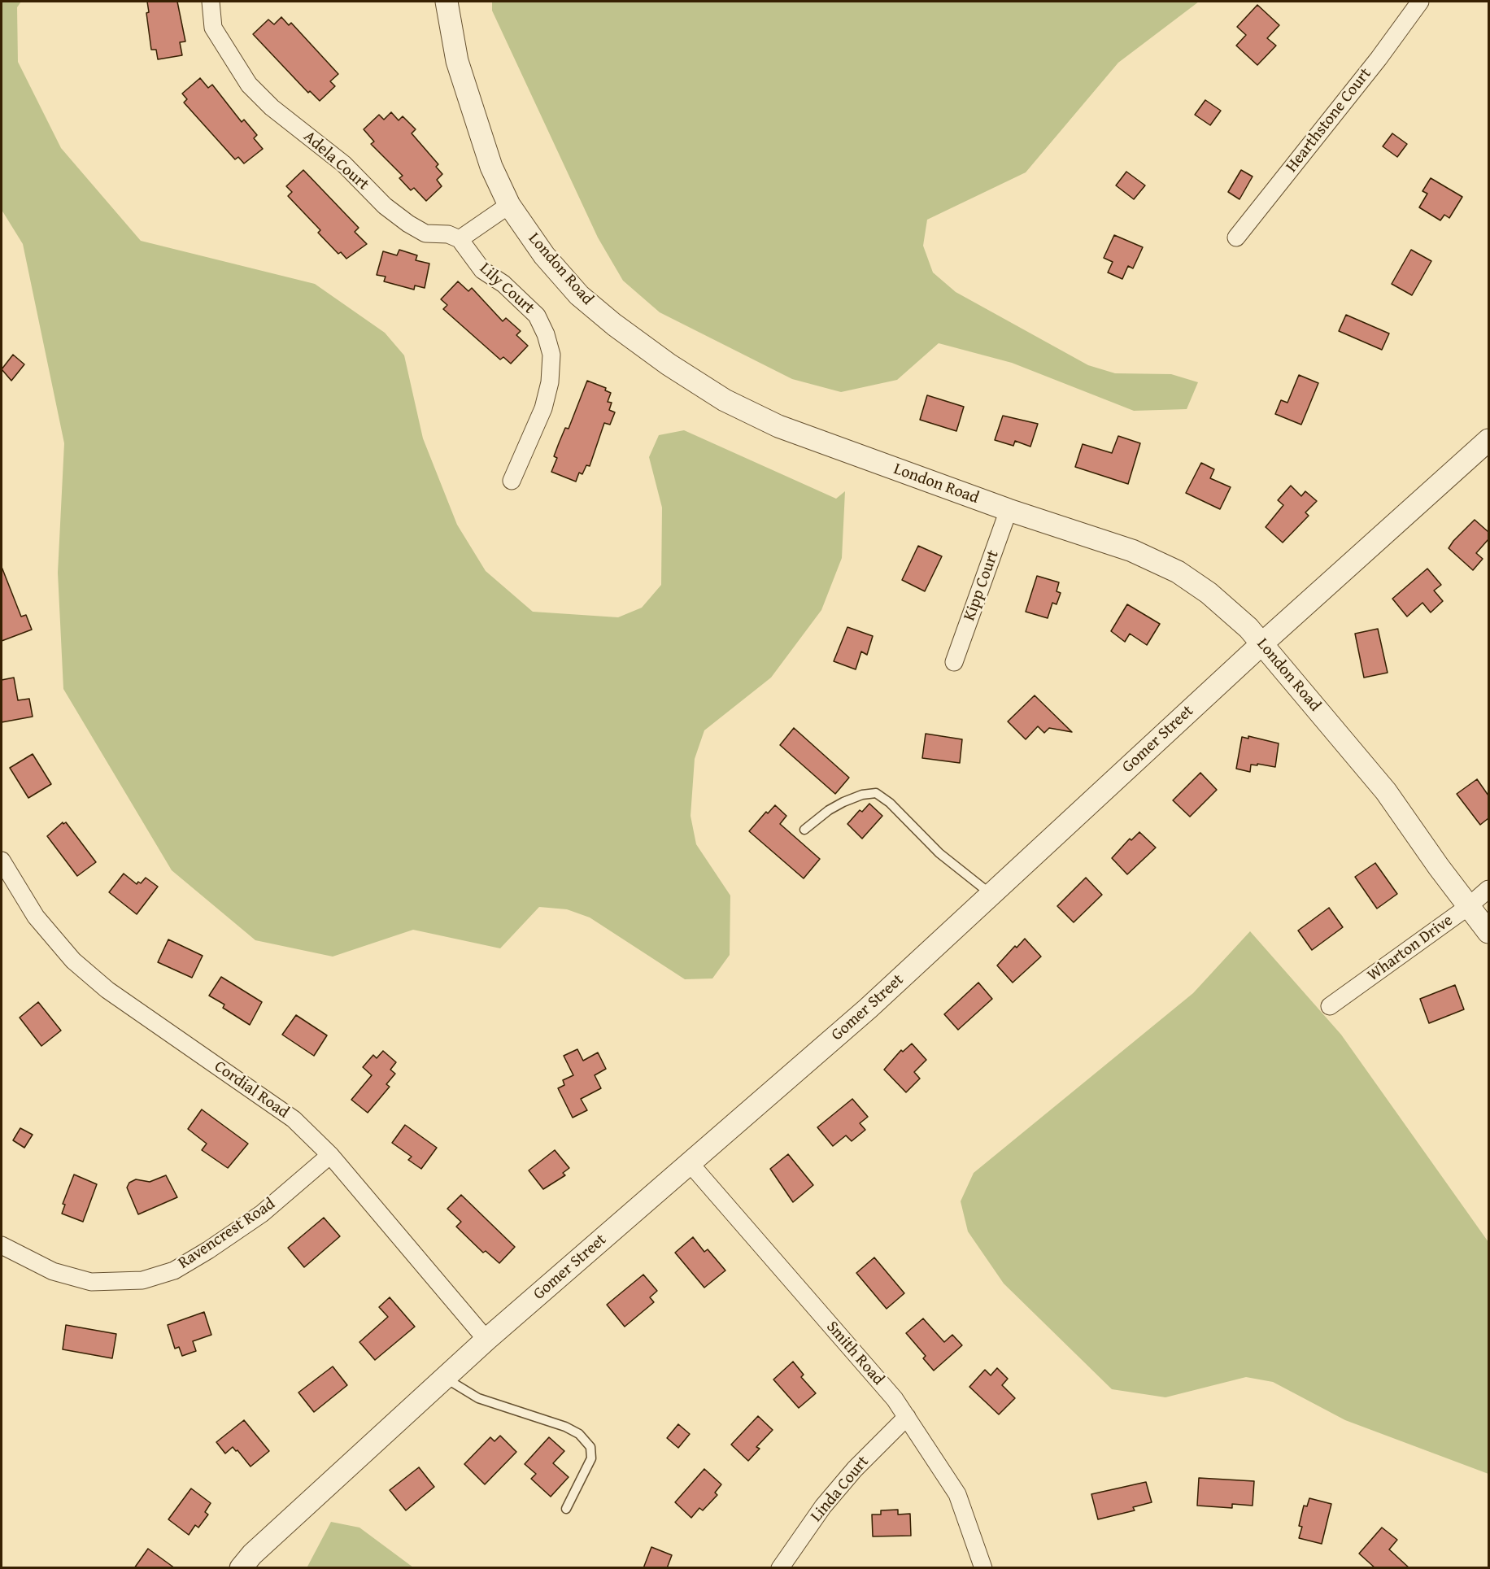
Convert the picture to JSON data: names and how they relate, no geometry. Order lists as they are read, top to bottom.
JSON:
{
  "streets": {
    "street": [
      "Hearthstone Court",
      "Adela Court",
      "London Road",
      "Lily Court",
      "Kipp Court",
      "Gomer Street",
      "Wharton Drive",
      "Cordial Road",
      "Ravencrest Road",
      "Smith Road",
      "Linda Court"
    ]
  },
  "crossings": [
    ["Adela Court", "Lily Court"],
    ["London Road", "Kipp Court"],
    ["London Road", "Gomer Street"],
    ["London Road", "Wharton Drive"],
    ["Gomer Street", "Cordial Road"],
    ["Gomer Street", "Smith Road"],
    ["Cordial Road", "Ravencrest Road"],
    ["Smith Road", "Linda Court"]
  ]
}
